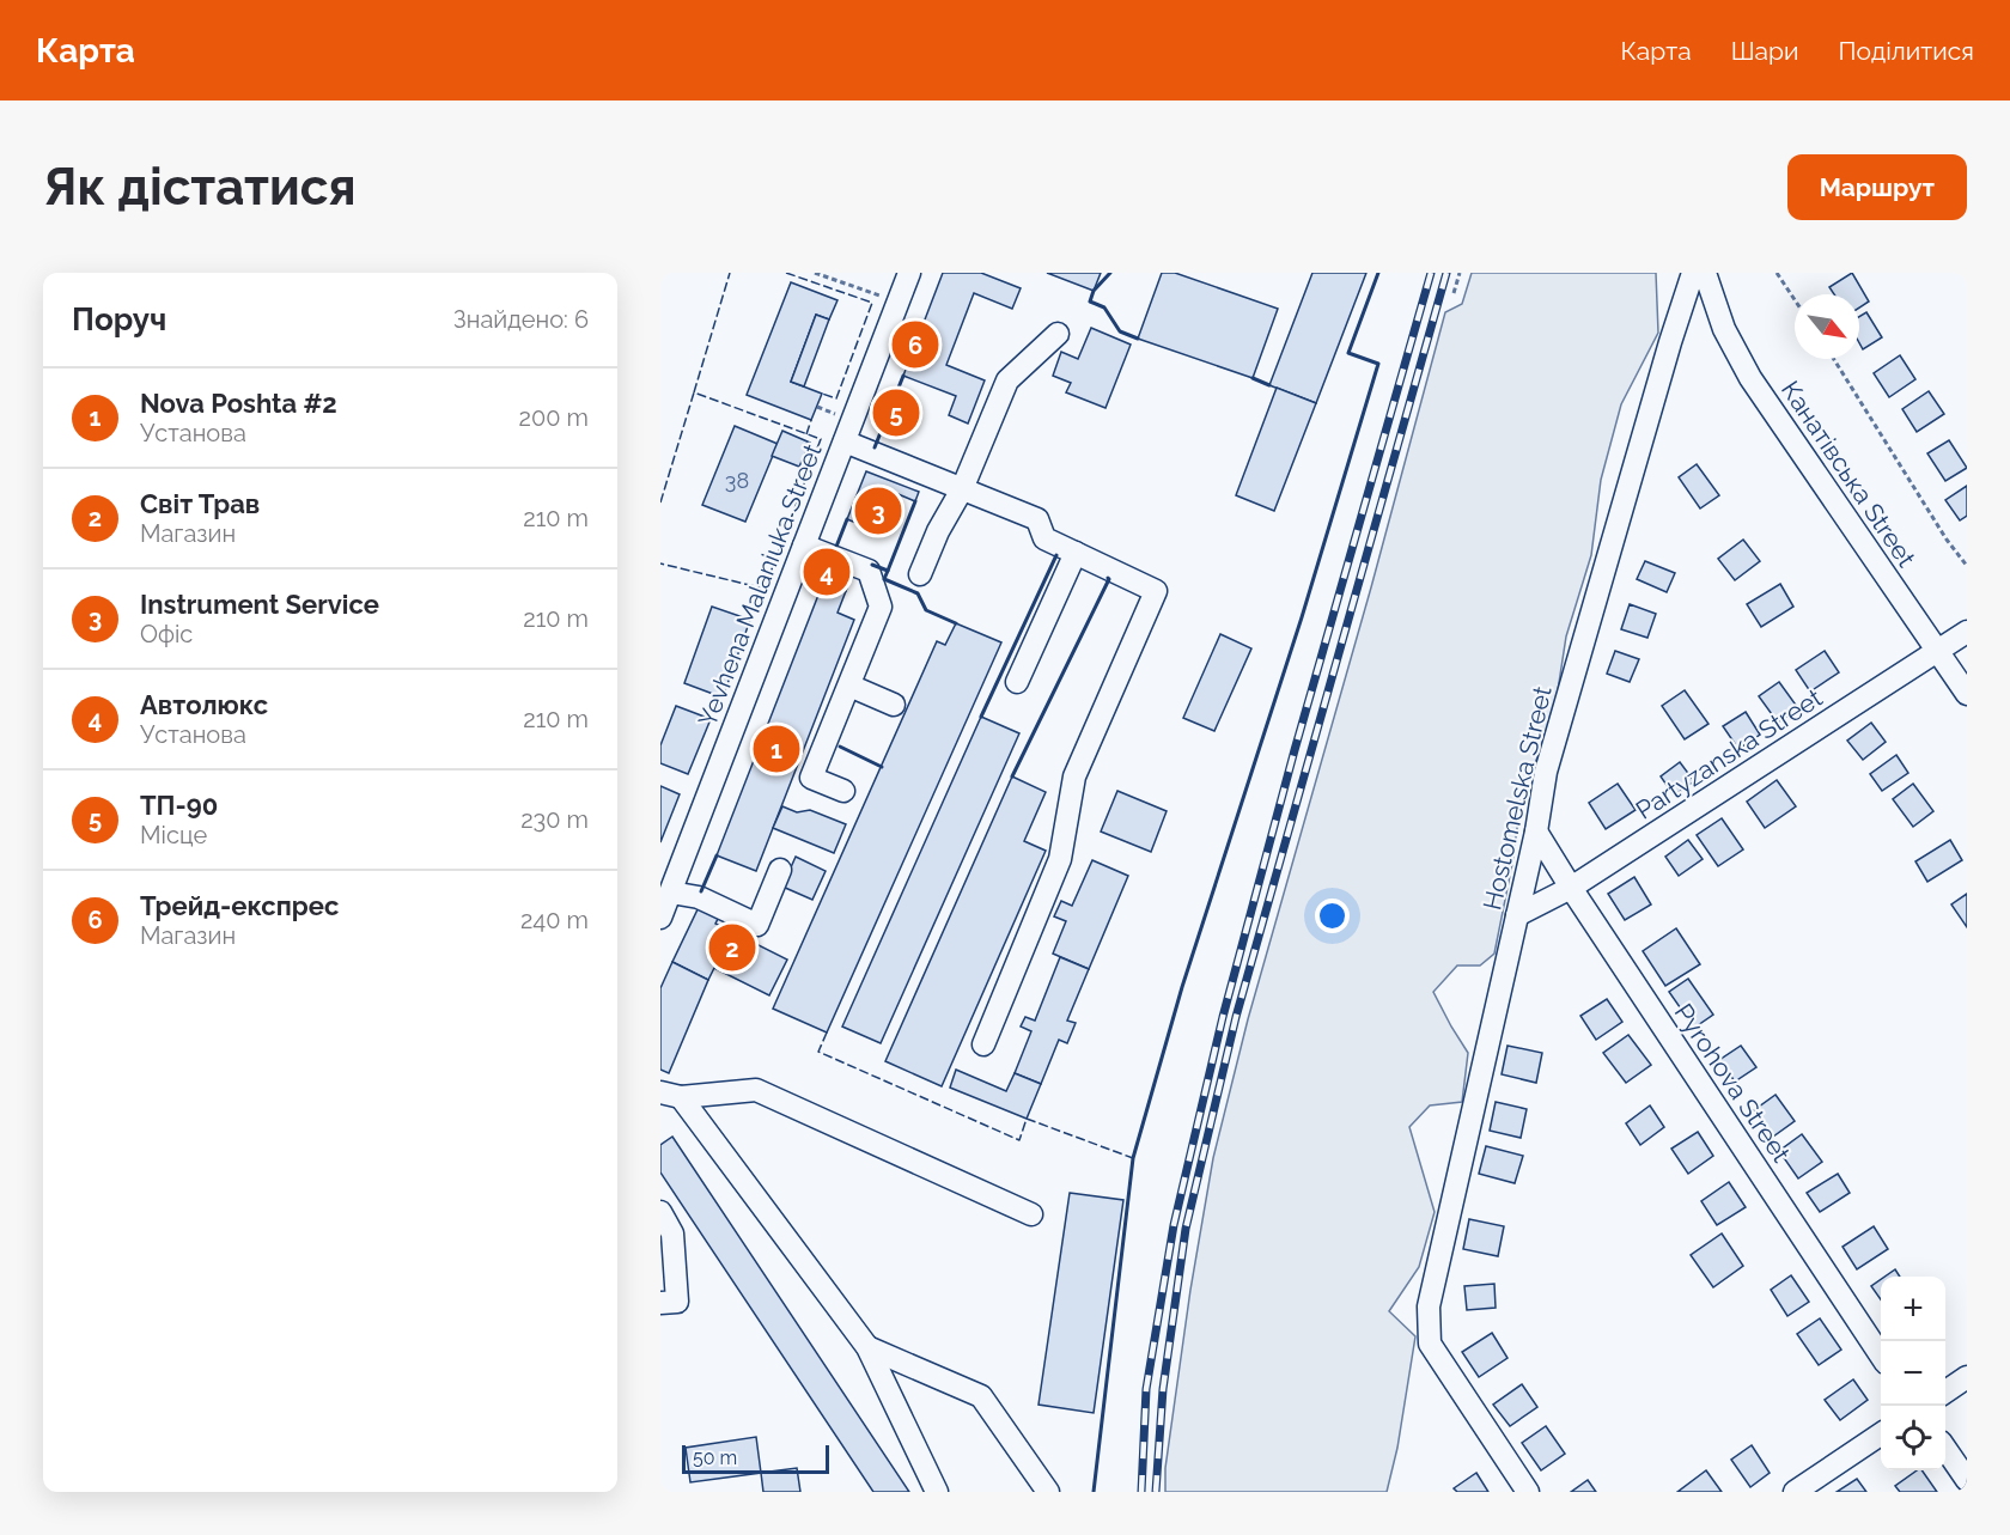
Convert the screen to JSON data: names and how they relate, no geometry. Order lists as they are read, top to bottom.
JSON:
{
  "streets": {
    "street": [
      "Канатівська Street",
      "Yevhena Malaniuka Street",
      "Partyzanska Street",
      "Hostomelska Street",
      "Pyrohova Street"
    ]
  },
  "crossings": [
    ["Канатівська Street", "Partyzanska Street"],
    ["Partyzanska Street", "Hostomelska Street"],
    ["Partyzanska Street", "Pyrohova Street"],
    ["Hostomelska Street", "Pyrohova Street"]
  ],
  "house_numbers": ["38"],
  "scale_bar": "50 m",
  "north": "bottom right",
  "page": {
    "header": "Карта",
    "nav": ["Карта", "Шари", "Поділитися"],
    "buttons": "Маршрут",
    "title": "Як дістатися",
    "heading": ["Поруч", "Знайдено: 6"],
    "pins": [
      "6",
      "5",
      "3",
      "4",
      "1",
      "2"
    ],
    "list": [
      {
        "mark": "1",
        "name": "Nova Poshta #2",
        "note": "Установа",
        "value": "200 m"
      },
      {
        "mark": "2",
        "name": "Світ Трав",
        "note": "Магазин",
        "value": "210 m"
      },
      {
        "mark": "3",
        "name": "Instrument Service",
        "note": "Офіс",
        "value": "210 m"
      },
      {
        "mark": "4",
        "name": "Автолюкс",
        "note": "Установа",
        "value": "210 m"
      },
      {
        "mark": "5",
        "name": "ТП-90",
        "note": "Місце",
        "value": "230 m"
      },
      {
        "mark": "6",
        "name": "Трейд-експрес",
        "note": "Магазин",
        "value": "240 m"
      }
    ],
    "map_buttons": ["+", "−"],
    "scale": "50 m"
  }
}
